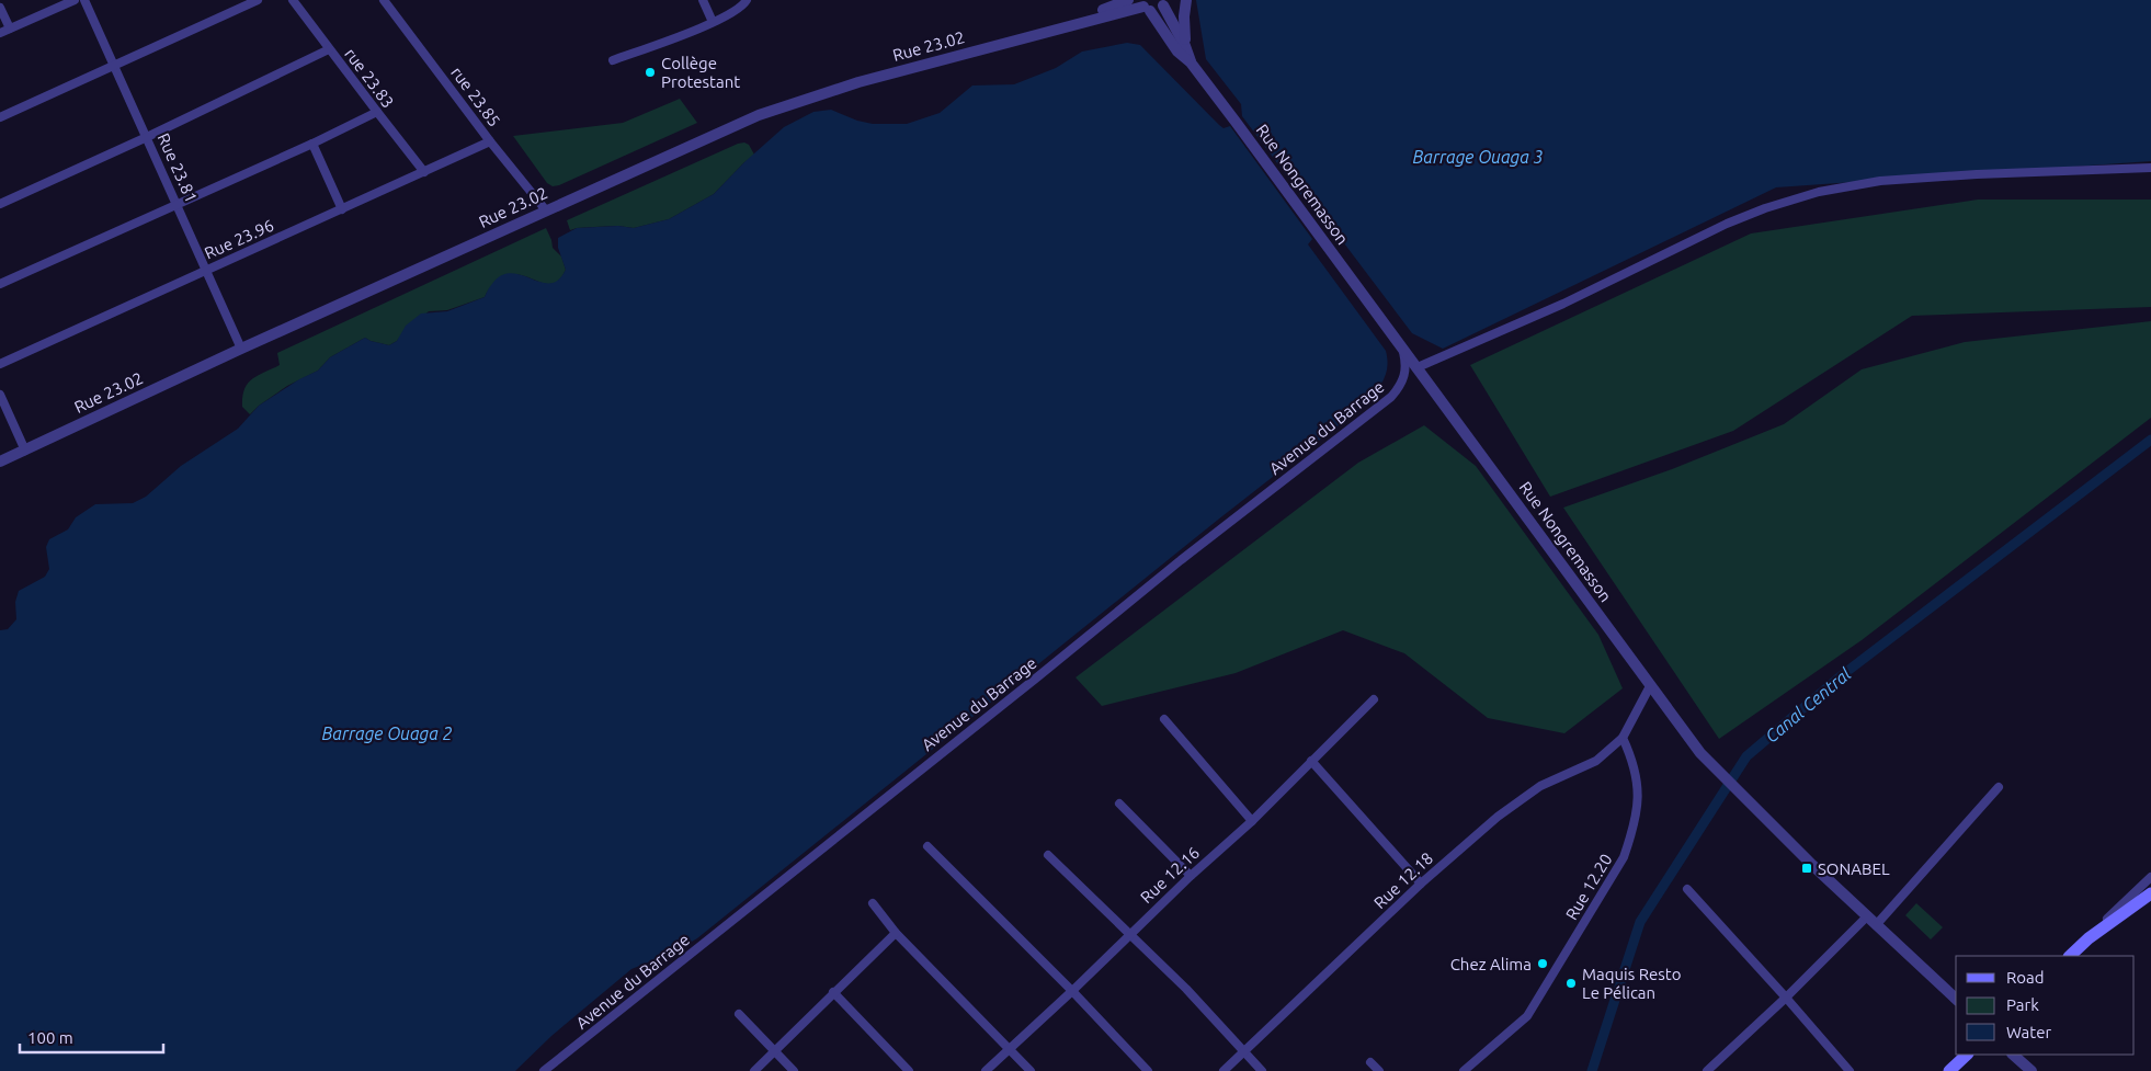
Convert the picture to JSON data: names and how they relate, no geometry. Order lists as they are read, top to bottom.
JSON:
{
  "streets": {
    "street": [
      "Rue 23.02",
      "rue 23.83",
      "rue 23.85",
      "Rue 23.81",
      "Rue Nongremasson",
      "Rue 23.96",
      "Avenue du Barrage",
      "Rue 12.16",
      "Rue 12.18",
      "Rue 12.20"
    ]
  },
  "crossings": [
    ["Rue 23.02", "rue 23.85"],
    ["Rue 23.02", "Rue 23.81"],
    ["Rue 23.02", "Rue Nongremasson"],
    ["rue 23.83", "Rue 23.96"],
    ["rue 23.85", "Rue 23.96"],
    ["Rue 23.81", "Rue 23.96"],
    ["Rue Nongremasson", "Avenue du Barrage"],
    ["Rue 12.18", "Rue 12.20"]
  ],
  "water": ["Barrage Ouaga 3", "Canal Central", "Barrage Ouaga 2"],
  "places": {
    "other": ["Collège Protestant", "Chez Alima", "Maquis Resto Le Pélican"],
    "transit": ["SONABEL"]
  },
  "legend": ["Road", "Park", "Water"],
  "scale_bar": "100 m"
}
